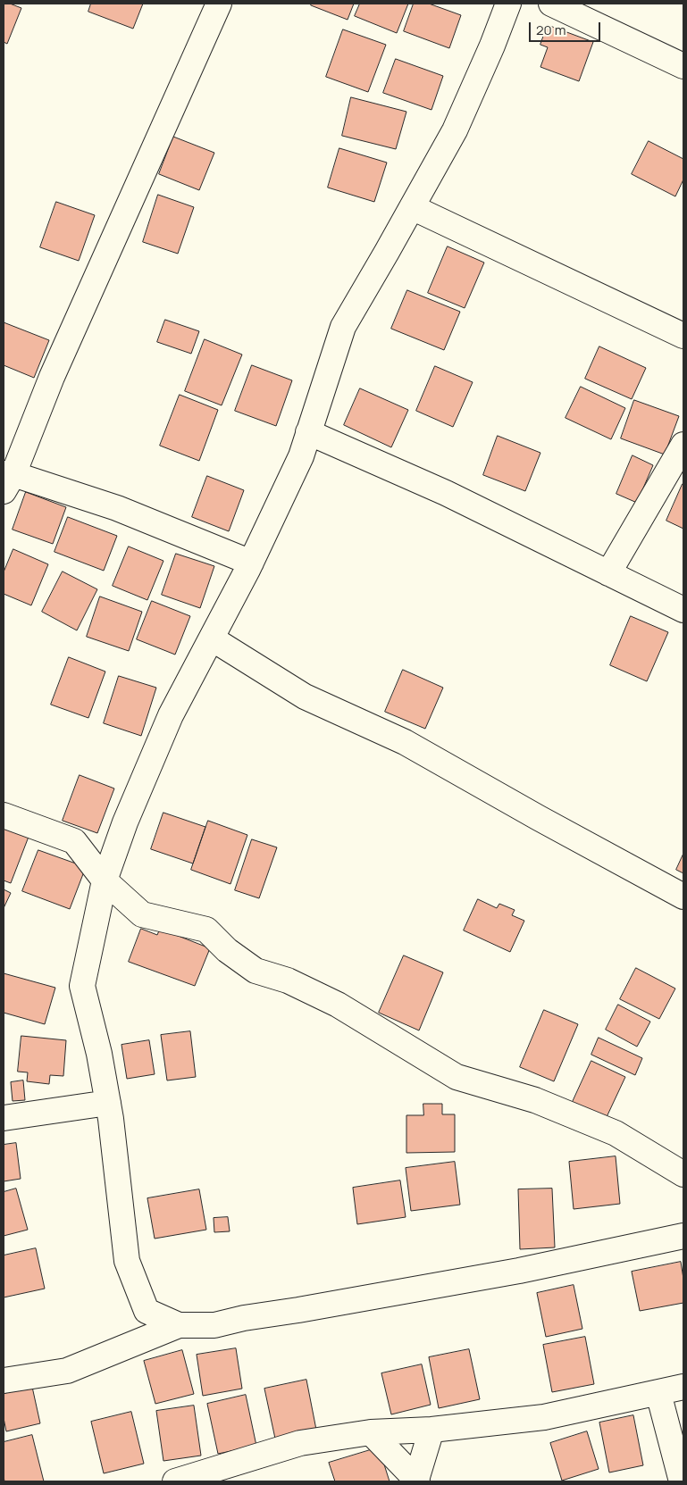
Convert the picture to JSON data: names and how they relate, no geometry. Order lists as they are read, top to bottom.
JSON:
{
  "scale_bar": "20 m"
}
